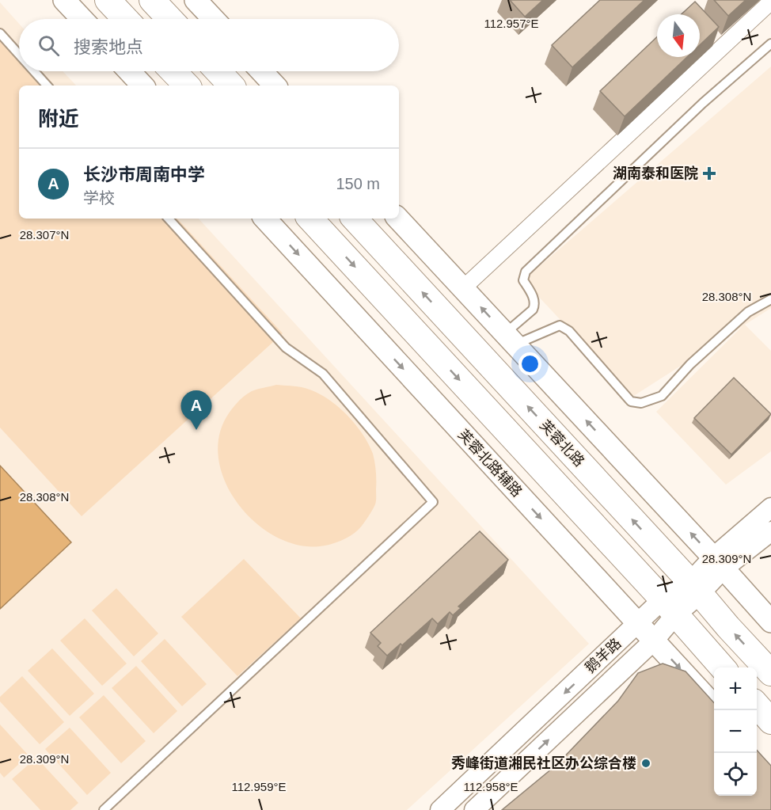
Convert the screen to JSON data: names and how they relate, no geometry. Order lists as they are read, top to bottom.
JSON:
{
  "streets": {
    "main road": ["芙蓉北路", "芙蓉北路辅路"],
    "street": ["鹅羊路"]
  },
  "crossings": [
    ["芙蓉北路", "鹅羊路"],
    ["芙蓉北路辅路", "鹅羊路"]
  ],
  "places": {
    "health": ["湖南泰和医院"],
    "other": ["秀峰街道湘民社区办公综合楼"]
  },
  "north": "bottom",
  "page": {
    "search": "搜索地点",
    "heading": "附近",
    "list": [
      {
        "mark": "A",
        "name": "长沙市周南中学",
        "note": "学校",
        "value": "150 m"
      }
    ],
    "pins": "A",
    "map_buttons": ["+", "−"]
  },
  "coordinates": [
    "112.957°E",
    "28.307°N",
    "28.308°N",
    "28.309°N",
    "112.959°E",
    "112.958°E"
  ]
}
